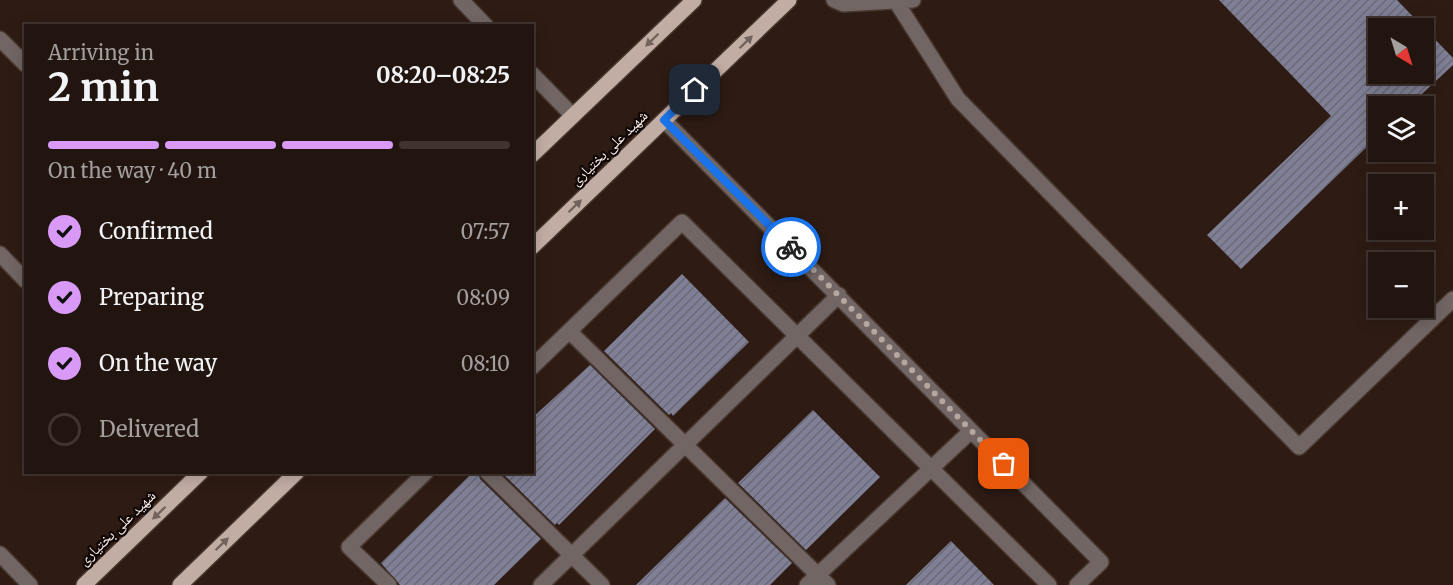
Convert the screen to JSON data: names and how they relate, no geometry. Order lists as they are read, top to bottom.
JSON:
{
  "streets": {
    "main road": ["شهید علی بختیاری"]
  },
  "north": "bottom right",
  "page": {
    "map_buttons": ["+", "−"],
    "heading": ["2 min", "Arriving in", "08:20–08:25"],
    "bar": "On the way · 40 m",
    "list": [
      ["Confirmed", "07:57"],
      ["Preparing", "08:09"],
      ["On the way", "08:10"],
      "Delivered"
    ]
  }
}
